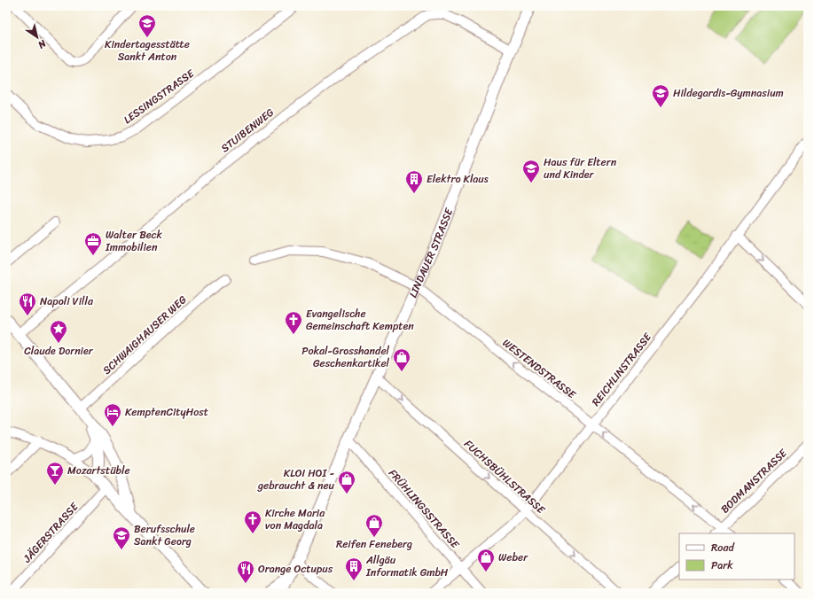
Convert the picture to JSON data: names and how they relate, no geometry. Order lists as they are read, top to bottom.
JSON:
{
  "streets": {
    "street": [
      "LESSINGSTRASSE",
      "STUIBENWEG",
      "LINDAUER STRASSE",
      "SCHWAIGHAUSER WEG",
      "WESTENDSTRASSE",
      "REICHLINSTRASSE",
      "FUCHSBÜHLSTRASSE",
      "BODMANSTRASSE",
      "FRÜHLINGSSTRASSE",
      "JÄGERSTRASSE"
    ]
  },
  "crossings": [
    ["STUIBENWEG", "LINDAUER STRASSE"],
    ["LINDAUER STRASSE", "WESTENDSTRASSE"],
    ["LINDAUER STRASSE", "FUCHSBÜHLSTRASSE"],
    ["LINDAUER STRASSE", "FRÜHLINGSSTRASSE"],
    ["WESTENDSTRASSE", "REICHLINSTRASSE"],
    ["WESTENDSTRASSE", "BODMANSTRASSE"],
    ["REICHLINSTRASSE", "FUCHSBÜHLSTRASSE"],
    ["REICHLINSTRASSE", "FRÜHLINGSSTRASSE"]
  ],
  "one_way": ["WESTENDSTRASSE", "FUCHSBÜHLSTRASSE"],
  "places": {
    "school or university": [
      "Kindertagesstätte Sankt Anton",
      "Hildegardis-Gymnasium",
      "Haus für Eltern und Kinder",
      "Berufsschule Sankt Georg"
    ],
    "building": ["Elektro Klaus", "Allgäu Informatik GmbH"],
    "office": ["Walter Beck Immobilien"],
    "restaurant": ["Napoli Villa", "Orange Octupus"],
    "church": ["Evangelische Gemeinschaft Kempten", "Kirche Maria von Magdala"],
    "place": ["Claude Dornier"],
    "shop": [
      "Pokal-Grosshandel Geschenkartikel",
      "KLOI HOI - gebraucht & neu",
      "Reifen Feneberg",
      "Weber"
    ],
    "hotel": ["KemptenCityHost"],
    "bar": ["Mozartstüble"]
  },
  "legend": ["Road", "Park"],
  "north": "bottom right"
}
